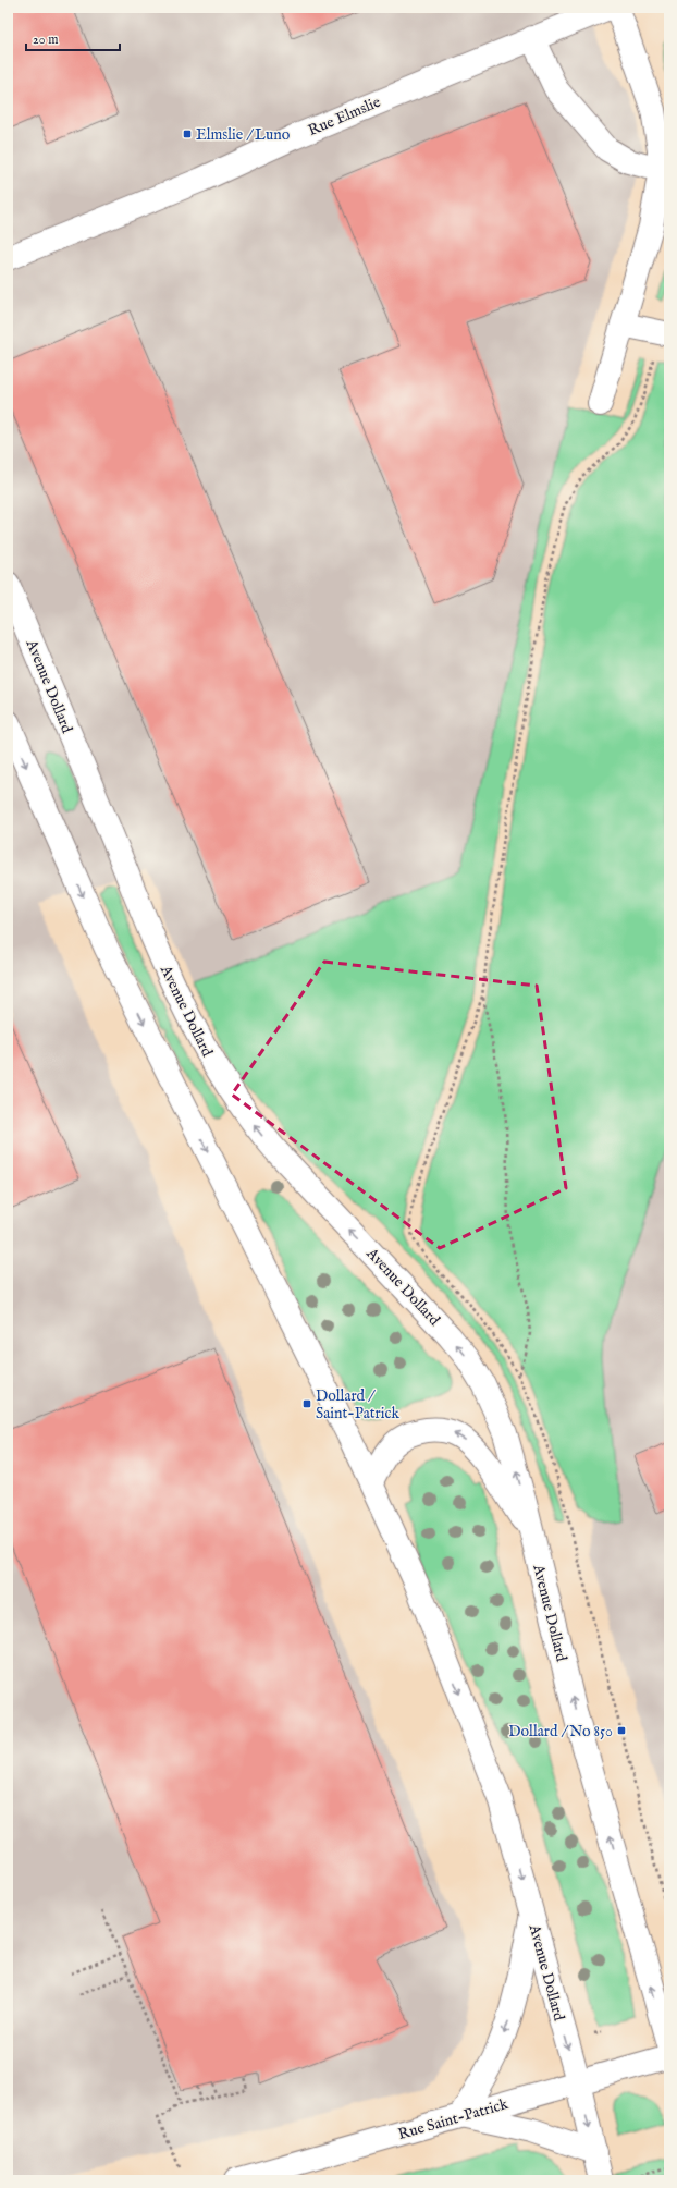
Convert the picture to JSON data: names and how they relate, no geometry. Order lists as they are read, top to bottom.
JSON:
{
  "streets": {
    "main road": ["Rue Elmslie", "Avenue Dollard", "Rue Saint-Patrick"]
  },
  "crossings": [
    ["Avenue Dollard", "Rue Saint-Patrick"]
  ],
  "places": {
    "transit": ["Elmslie / Luno", "Dollard / Saint-Patrick", "Dollard / No 850"]
  },
  "scale_bar": "20 m"
}
